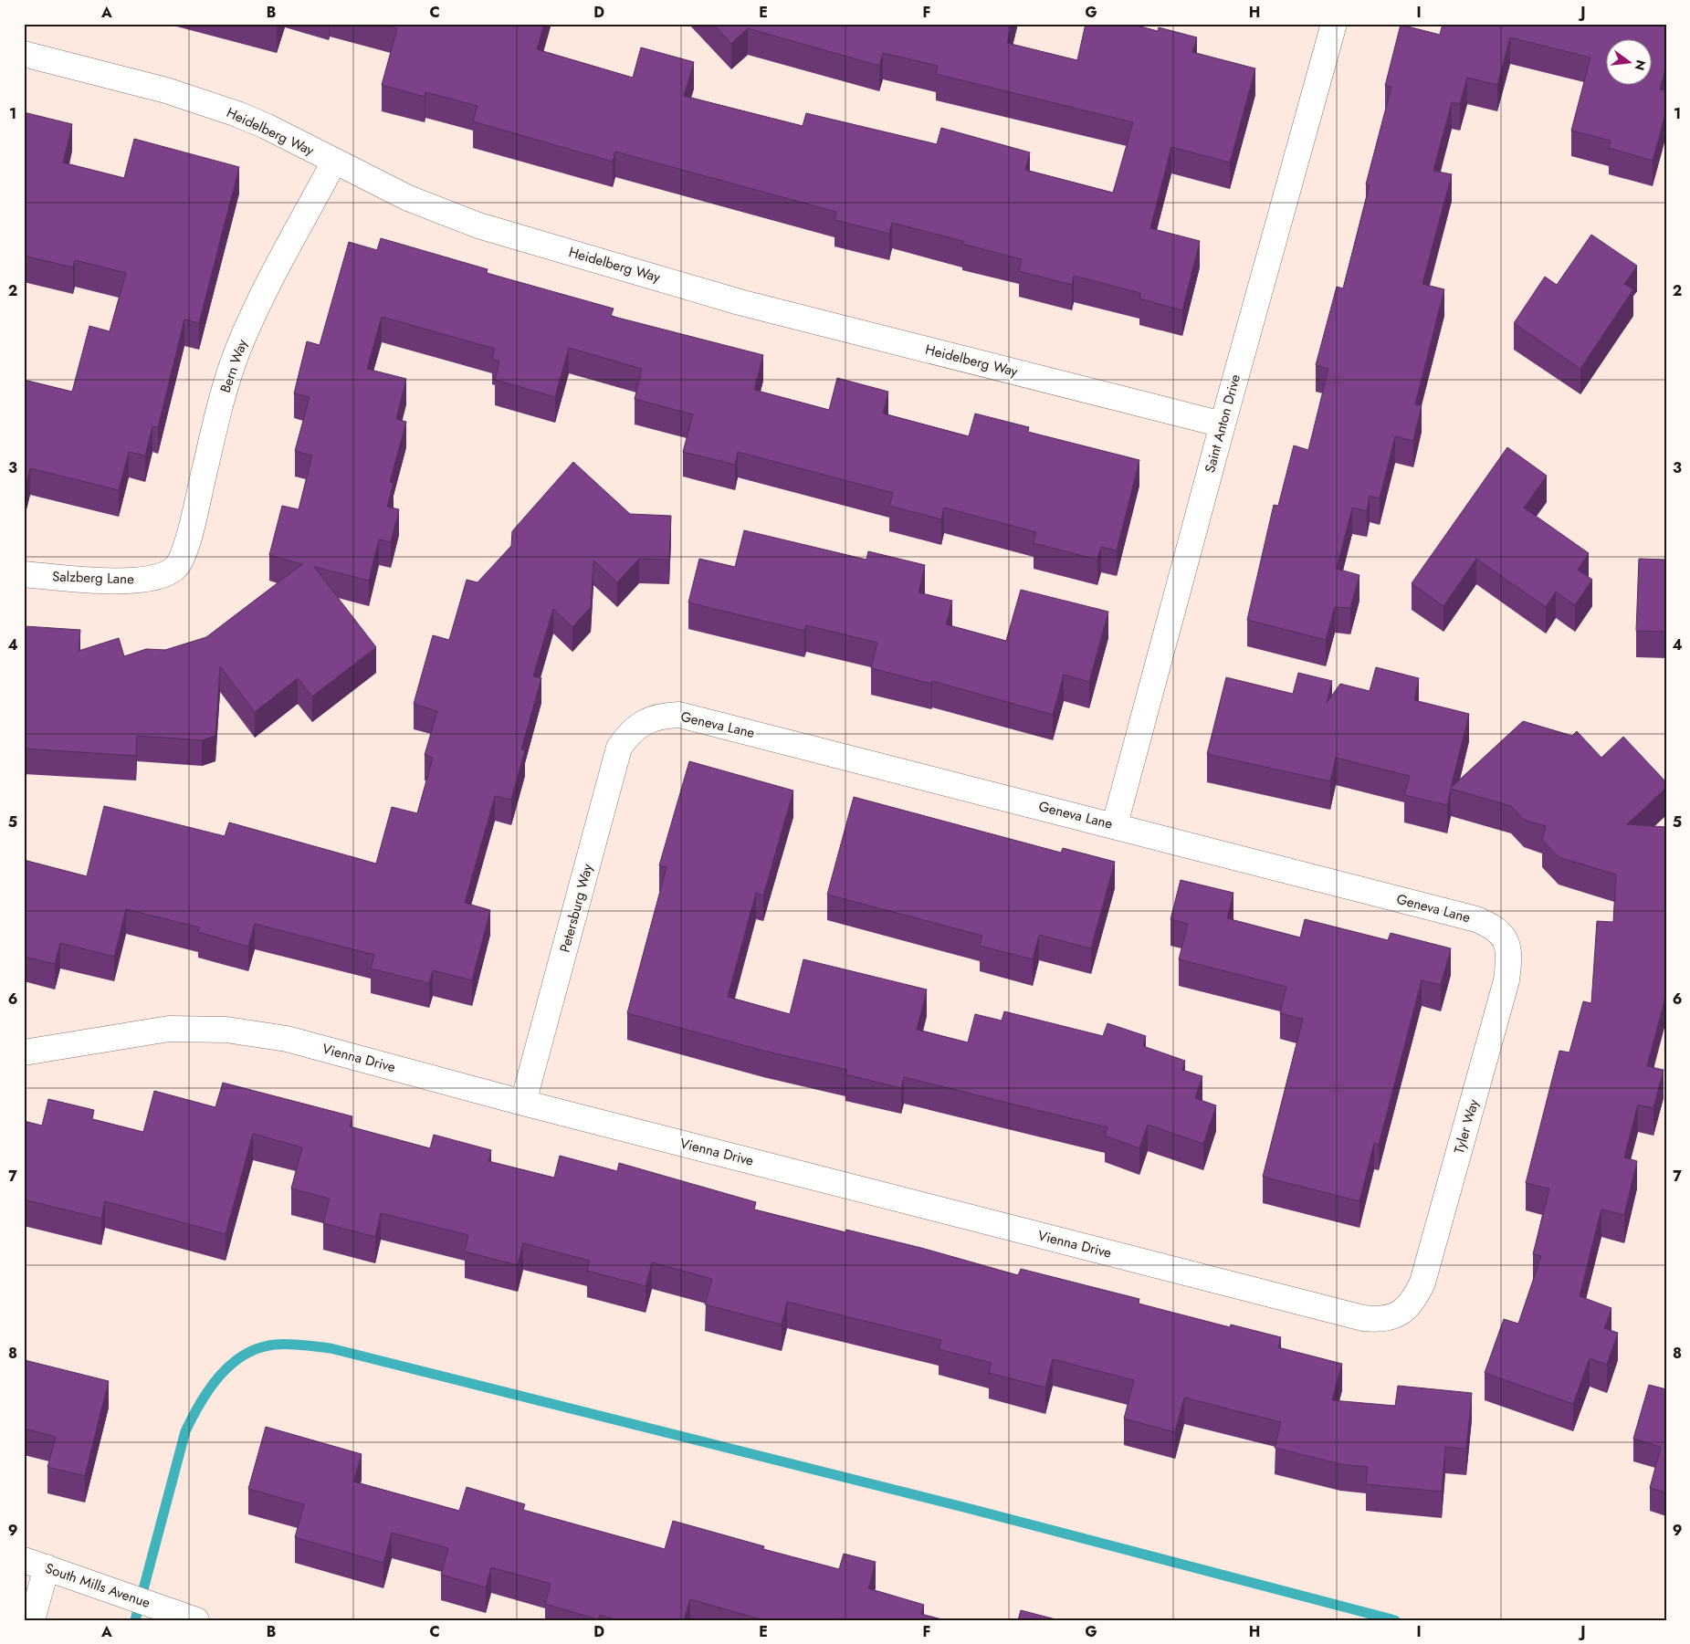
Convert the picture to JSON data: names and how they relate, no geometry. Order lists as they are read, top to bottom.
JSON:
{
  "streets": {
    "street": [
      "Heidelberg Way",
      "Bern Way",
      "Saint Anton Drive",
      "Salzberg Lane",
      "Geneva Lane",
      "Petersburg Way",
      "Vienna Drive",
      "Tyler Way",
      "South Mills Avenue"
    ]
  },
  "crossings": [
    ["Heidelberg Way", "Bern Way"],
    ["Heidelberg Way", "Saint Anton Drive"],
    ["Bern Way", "Salzberg Lane"],
    ["Saint Anton Drive", "Geneva Lane"],
    ["Geneva Lane", "Petersburg Way"],
    ["Geneva Lane", "Tyler Way"],
    ["Petersburg Way", "Vienna Drive"],
    ["Vienna Drive", "Tyler Way"]
  ],
  "north": "right",
  "grid": {
    "columns": [
      "A",
      "B",
      "C",
      "D",
      "E",
      "F",
      "G",
      "H",
      "I",
      "J"
    ],
    "rows": [
      "1",
      "2",
      "3",
      "4",
      "5",
      "6",
      "7",
      "8",
      "9"
    ]
  }
}
